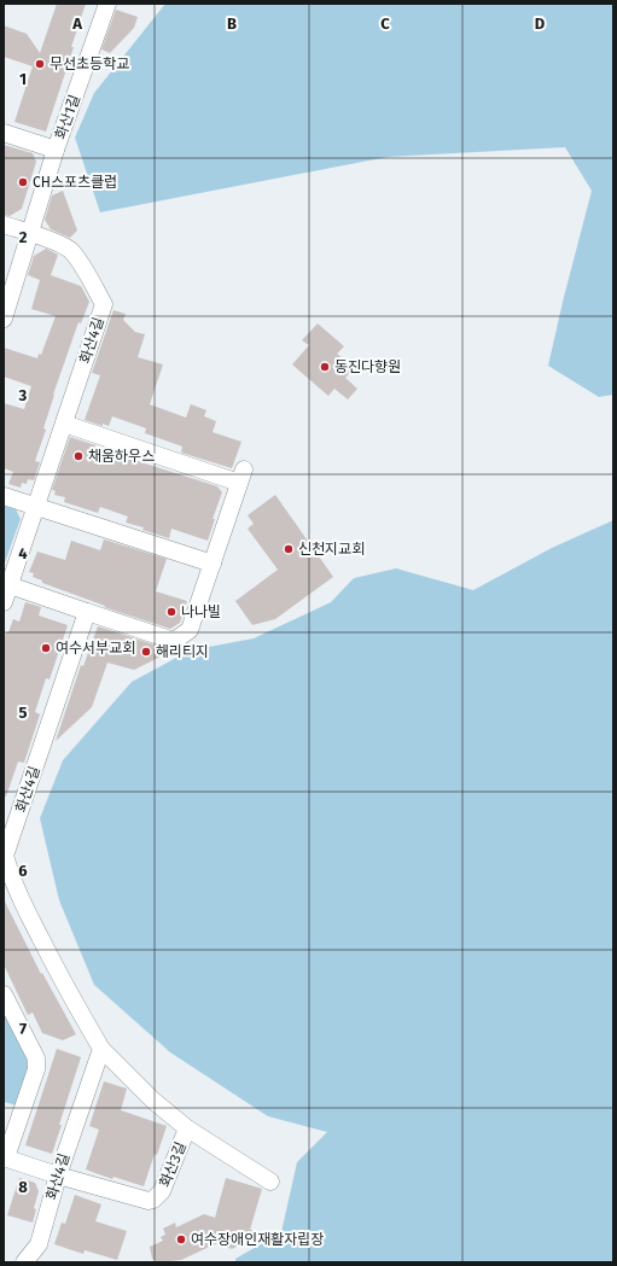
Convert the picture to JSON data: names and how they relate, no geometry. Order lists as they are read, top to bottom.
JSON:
{
  "streets": {
    "street": ["화산1길", "화산4길", "화산3길"]
  },
  "crossings": [
    ["화산1길", "화산4길"],
    ["화산4길", "화산3길"]
  ],
  "places": [
    "무선초등학교",
    "CH스포츠클럽",
    "동진다향원",
    "채움하우스",
    "신천지교회",
    "나나빌",
    "여수서부교회",
    "해리티지",
    "여수장애인재활자립장"
  ],
  "grid": {
    "columns": [
      "A",
      "B",
      "C",
      "D"
    ],
    "rows": [
      "1",
      "2",
      "3",
      "4",
      "5",
      "6",
      "7",
      "8"
    ]
  }
}
